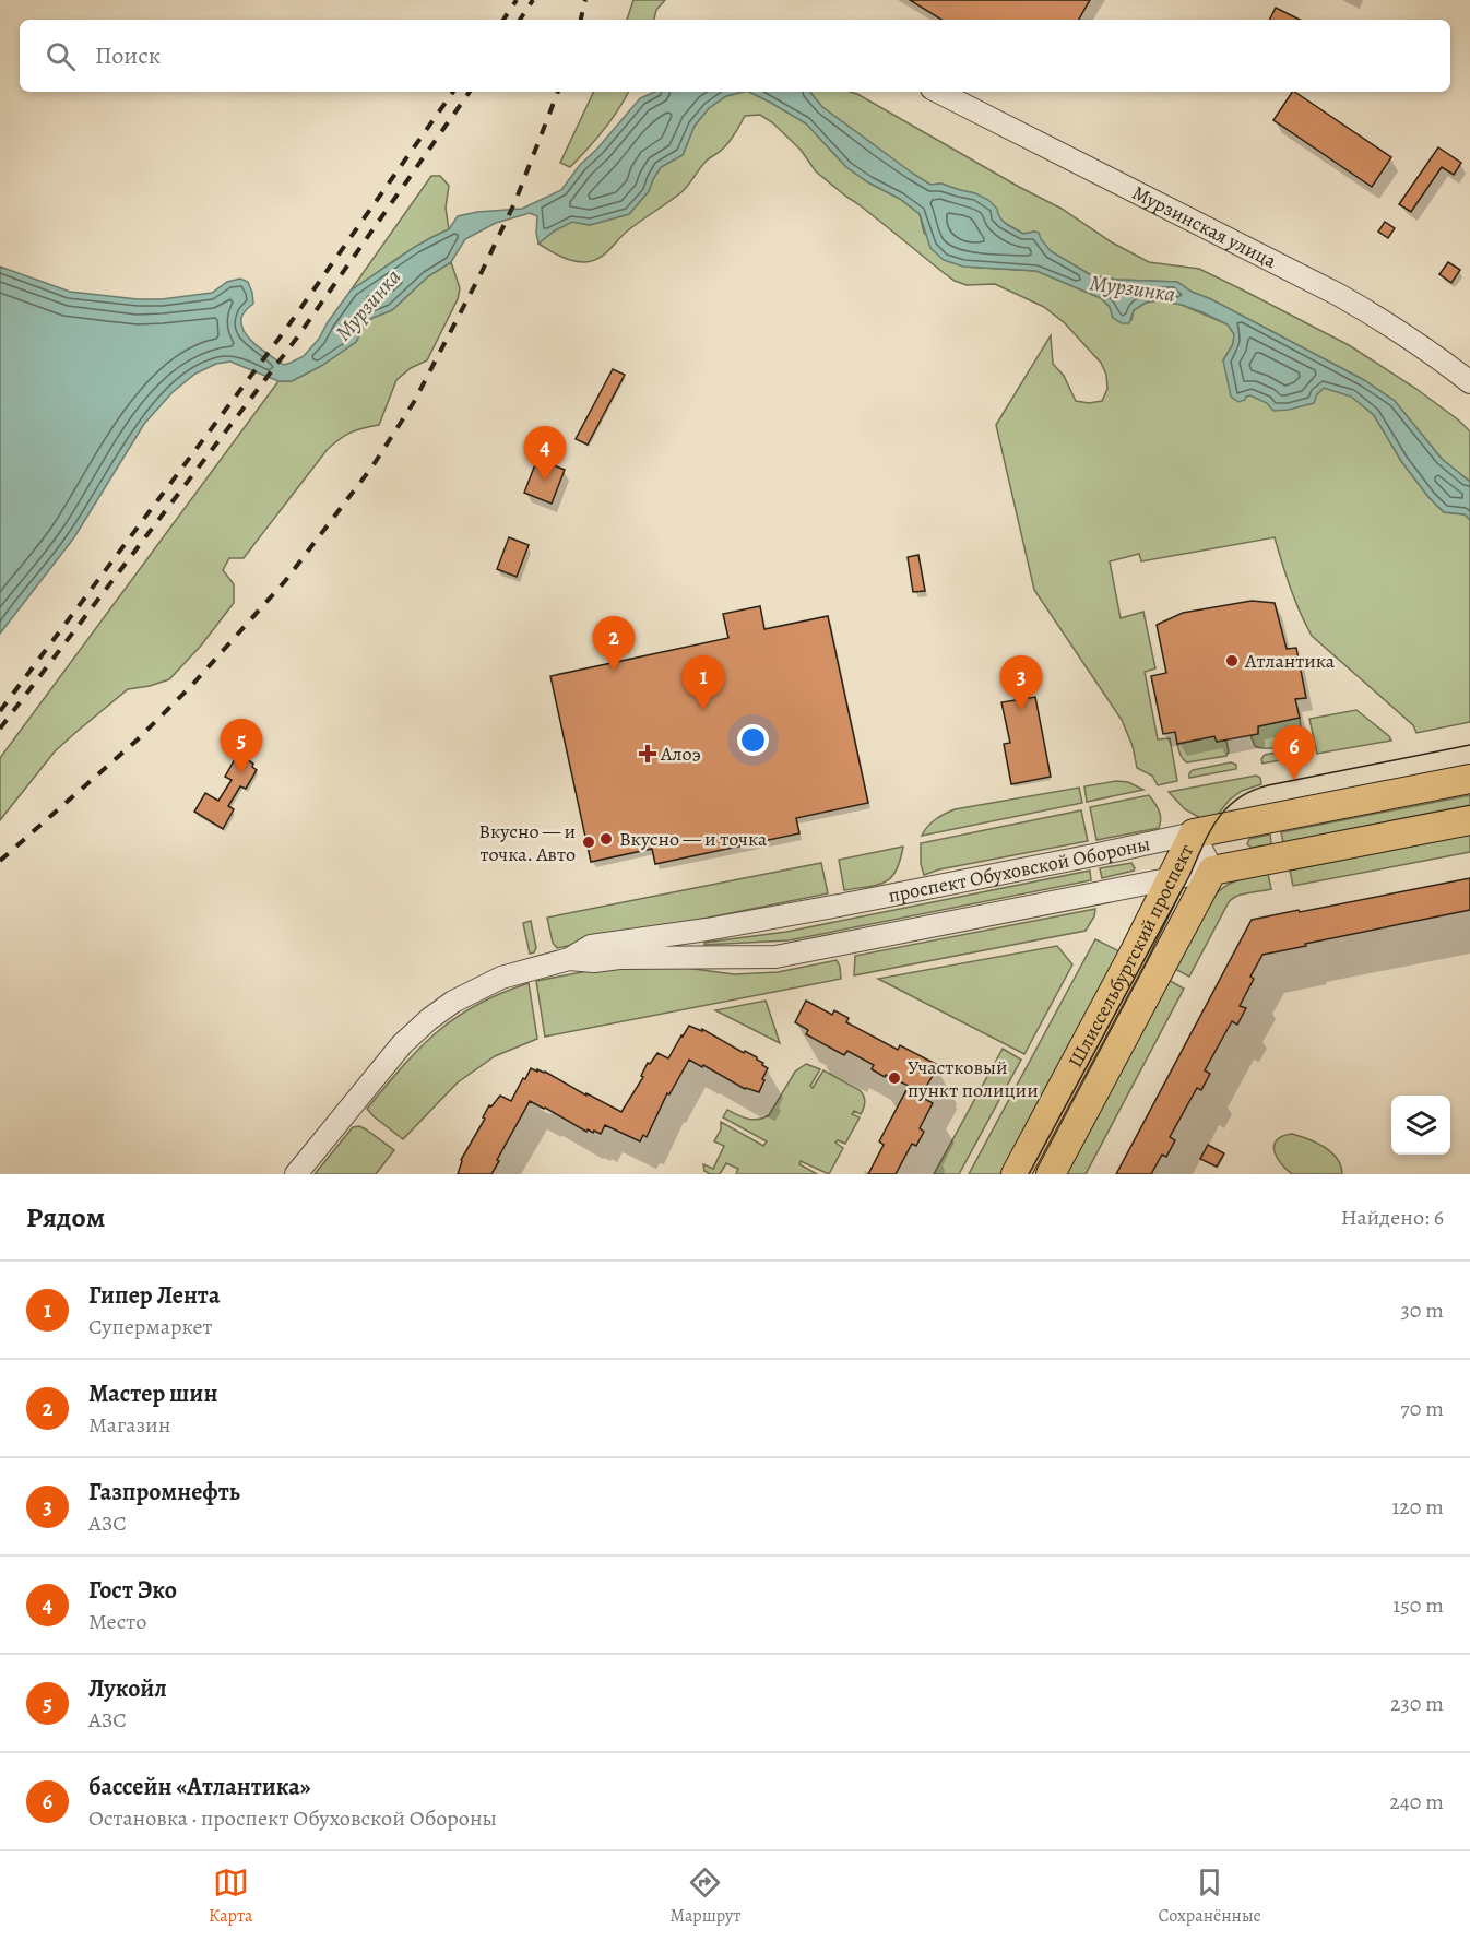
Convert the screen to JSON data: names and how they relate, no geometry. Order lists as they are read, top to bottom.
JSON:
{
  "streets": {
    "main road": ["проспект Обуховской Обороны", "Шлиссельбургский проспект"],
    "street": ["Мурзинская улица"]
  },
  "crossings": [
    ["проспект Обуховской Обороны", "Шлиссельбургский проспект"]
  ],
  "water": ["Мурзинка"],
  "places": {
    "other": [
      "Атлантика",
      "Вкусно — и точка",
      "Вкусно — и точка. Авто",
      "Участковый пункт полиции"
    ],
    "health": ["Алоэ"]
  },
  "page": {
    "search": "Поиск",
    "pins": [
      "4",
      "2",
      "1",
      "3",
      "5",
      "6"
    ],
    "heading": ["Рядом", "Найдено: 6"],
    "list": [
      {
        "mark": "1",
        "name": "Гипер Лента",
        "note": "Супермаркет",
        "value": "30 m"
      },
      {
        "mark": "2",
        "name": "Мастер шин",
        "note": "Магазин",
        "value": "70 m"
      },
      {
        "mark": "3",
        "name": "Газпромнефть",
        "note": "АЗС",
        "value": "120 m"
      },
      {
        "mark": "4",
        "name": "Гост Эко",
        "note": "Место",
        "value": "150 m"
      },
      {
        "mark": "5",
        "name": "Лукойл",
        "note": "АЗС",
        "value": "230 m"
      },
      {
        "mark": "6",
        "name": "бассейн «Атлантика»",
        "note": "Остановка · проспект Обуховской Обороны",
        "value": "240 m"
      }
    ],
    "nav": ["Карта", "Маршрут", "Сохранённые"]
  }
}
